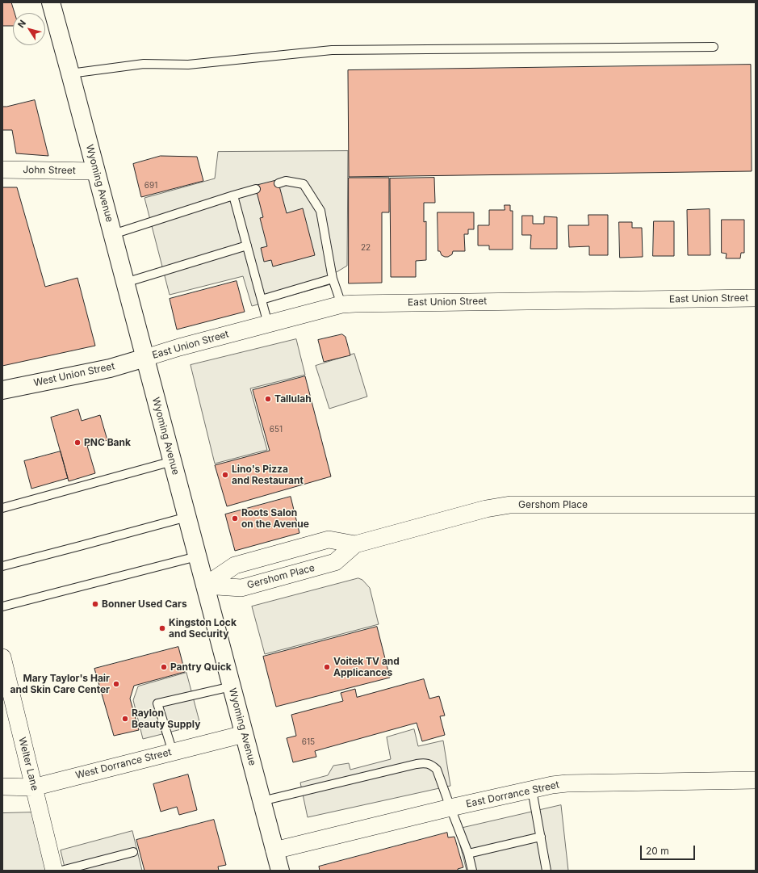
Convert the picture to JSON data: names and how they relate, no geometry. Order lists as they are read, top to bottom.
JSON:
{
  "streets": {
    "main road": ["Wyoming Avenue", "West Union Street"],
    "street": [
      "John Street",
      "East Union Street",
      "Gershom Place",
      "Welter Lane",
      "West Dorrance Street",
      "East Dorrance Street"
    ]
  },
  "crossings": [
    ["John Street", "Wyoming Avenue"],
    ["Wyoming Avenue", "East Union Street"],
    ["Wyoming Avenue", "West Union Street"],
    ["Wyoming Avenue", "Gershom Place"],
    ["Wyoming Avenue", "West Dorrance Street"],
    ["Wyoming Avenue", "East Dorrance Street"],
    ["East Union Street", "West Union Street"],
    ["Welter Lane", "West Dorrance Street"]
  ],
  "places": [
    "Tallulah",
    "PNC Bank",
    "Lino's Pizza and Restaurant",
    "Roots Salon on the Avenue",
    "Bonner Used Cars",
    "Kingston Lock and Security",
    "Pantry Quick",
    "Voitek TV and Applicances",
    "Mary Taylor's Hair and Skin Care Center",
    "Raylon Beauty Supply"
  ],
  "house_numbers": [
    "691",
    "22",
    "651",
    "615"
  ],
  "scale_bar": "20 m",
  "north": "top left"
}
